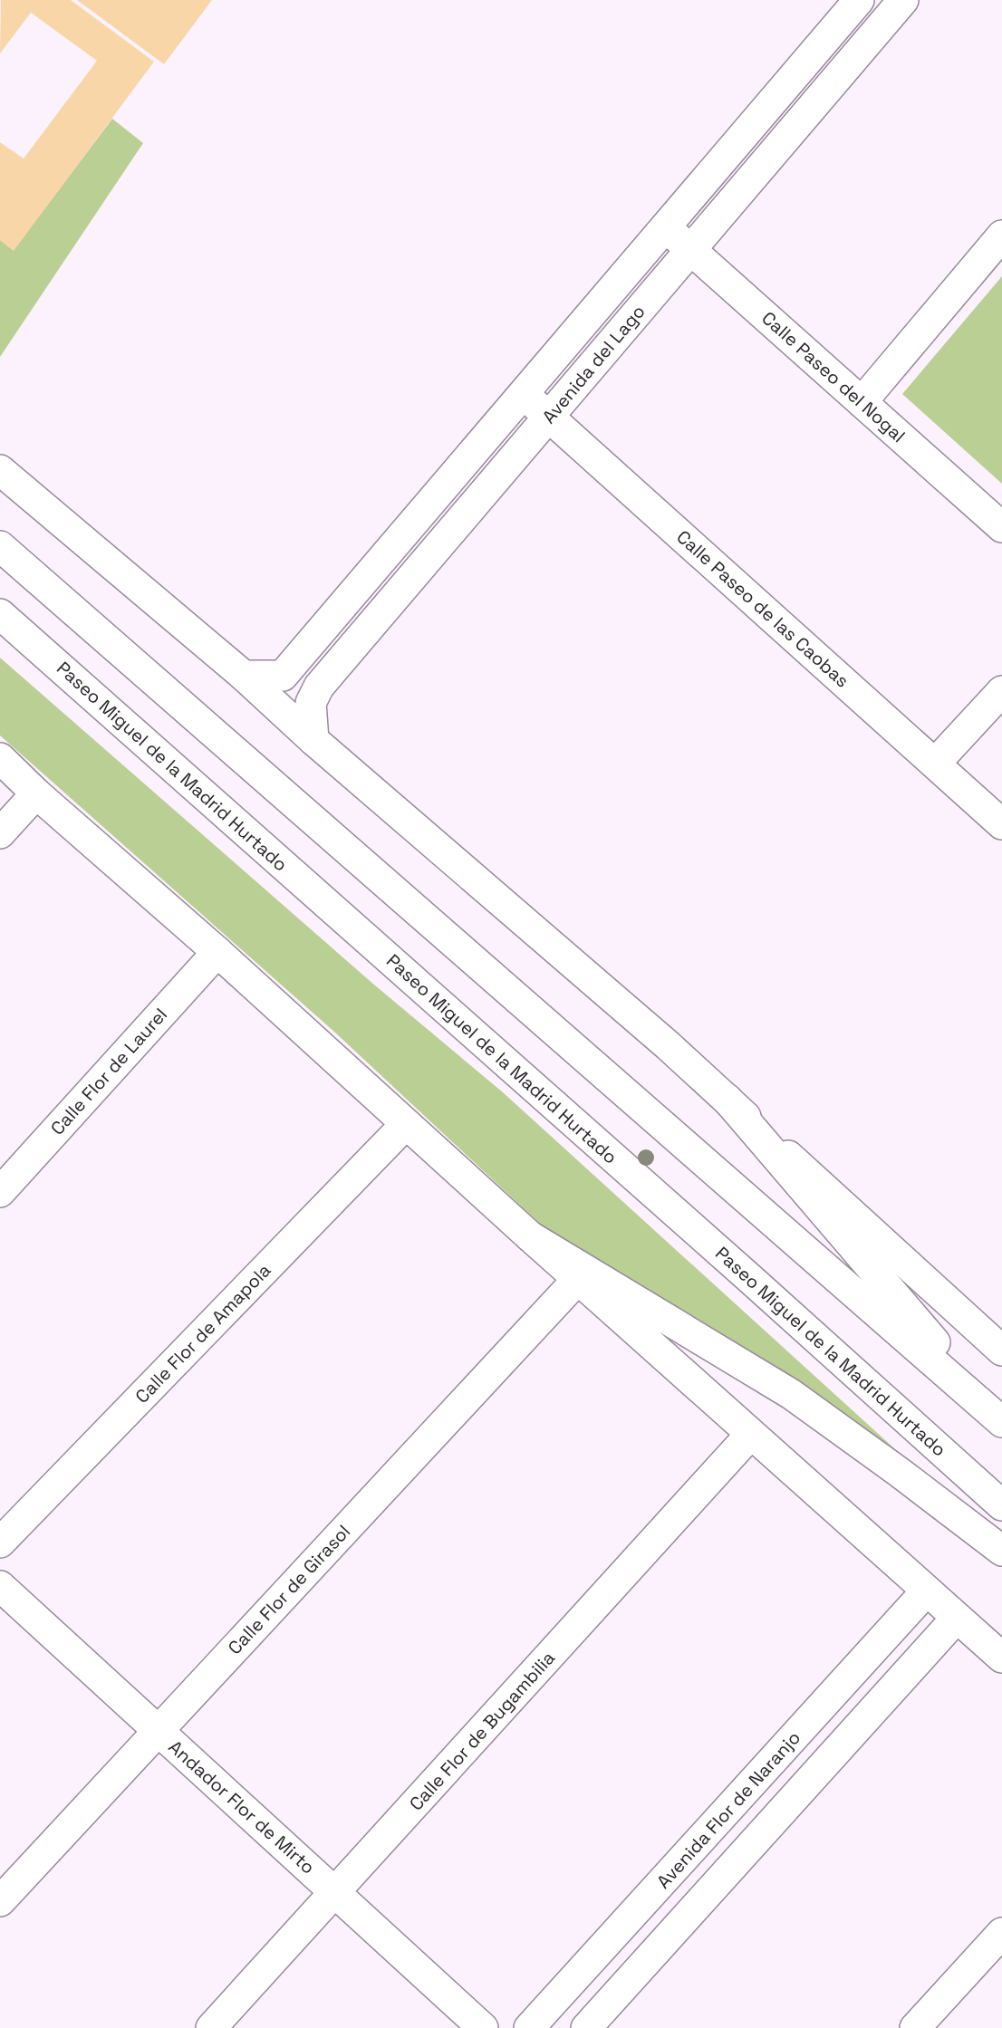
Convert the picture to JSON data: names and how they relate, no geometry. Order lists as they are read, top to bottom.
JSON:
{
  "streets": {
    "main road": [
      "Avenida del Lago",
      "Calle Paseo del Nogal",
      "Calle Paseo de las Caobas",
      "Paseo Miguel de la Madrid Hurtado",
      "Calle Flor de Laurel",
      "Calle Flor de Amapola",
      "Calle Flor de Girasol",
      "Calle Flor de Bugambilia",
      "Andador Flor de Mirto",
      "Avenida Flor de Naranjo"
    ]
  },
  "crossings": [
    ["Avenida del Lago", "Calle Paseo del Nogal"],
    ["Avenida del Lago", "Calle Paseo de las Caobas"],
    ["Calle Flor de Girasol", "Andador Flor de Mirto"],
    ["Calle Flor de Bugambilia", "Andador Flor de Mirto"]
  ]
}
